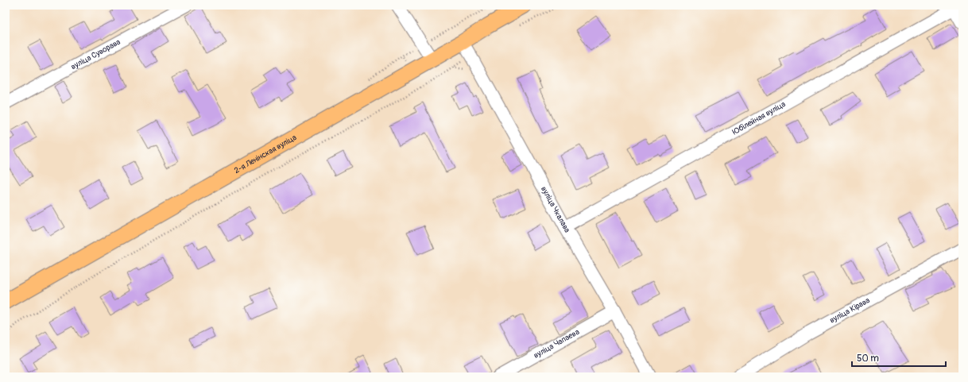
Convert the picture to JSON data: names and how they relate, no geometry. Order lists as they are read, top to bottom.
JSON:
{
  "streets": {
    "main road": ["2-я Ленінская вуліца"],
    "street": [
      "вуліца Суворава",
      "Юбілейная вуліца",
      "вуліца Чкалава",
      "вуліца Кірава",
      "вуліца Чапаева"
    ]
  },
  "crossings": [
    ["Юбілейная вуліца", "вуліца Чкалава"],
    ["2-я Ленінская вуліца", "вуліца Чкалава"],
    ["вуліца Чкалава", "вуліца Чапаева"]
  ],
  "scale_bar": "50 m"
}
